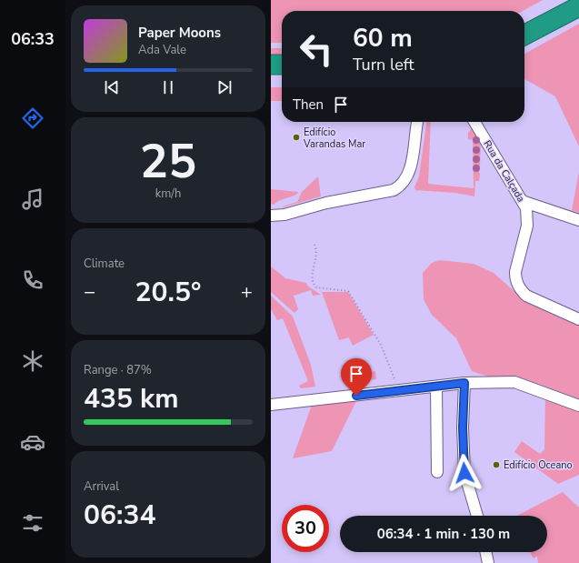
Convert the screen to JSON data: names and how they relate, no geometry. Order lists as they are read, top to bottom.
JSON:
{
  "streets": {
    "street": ["Rua da Calçada"]
  },
  "places": ["Edifício Varandas Mar", "Edifício Oceano"],
  "page": {
    "tabs": "06:33",
    "turn": ["60 m", "Turn left"],
    "song": ["Paper Moons", "Ada Vale"],
    "then": "Then",
    "tile": [
      ["25", "km/h"],
      "Climate",
      ["Range · 87%", "435 km"],
      ["Arrival", "06:34"]
    ],
    "heat": ["−", "20.5°", "+"],
    "limit": "30",
    "trip": "06:34 · 1 min · 130 m"
  }
}
